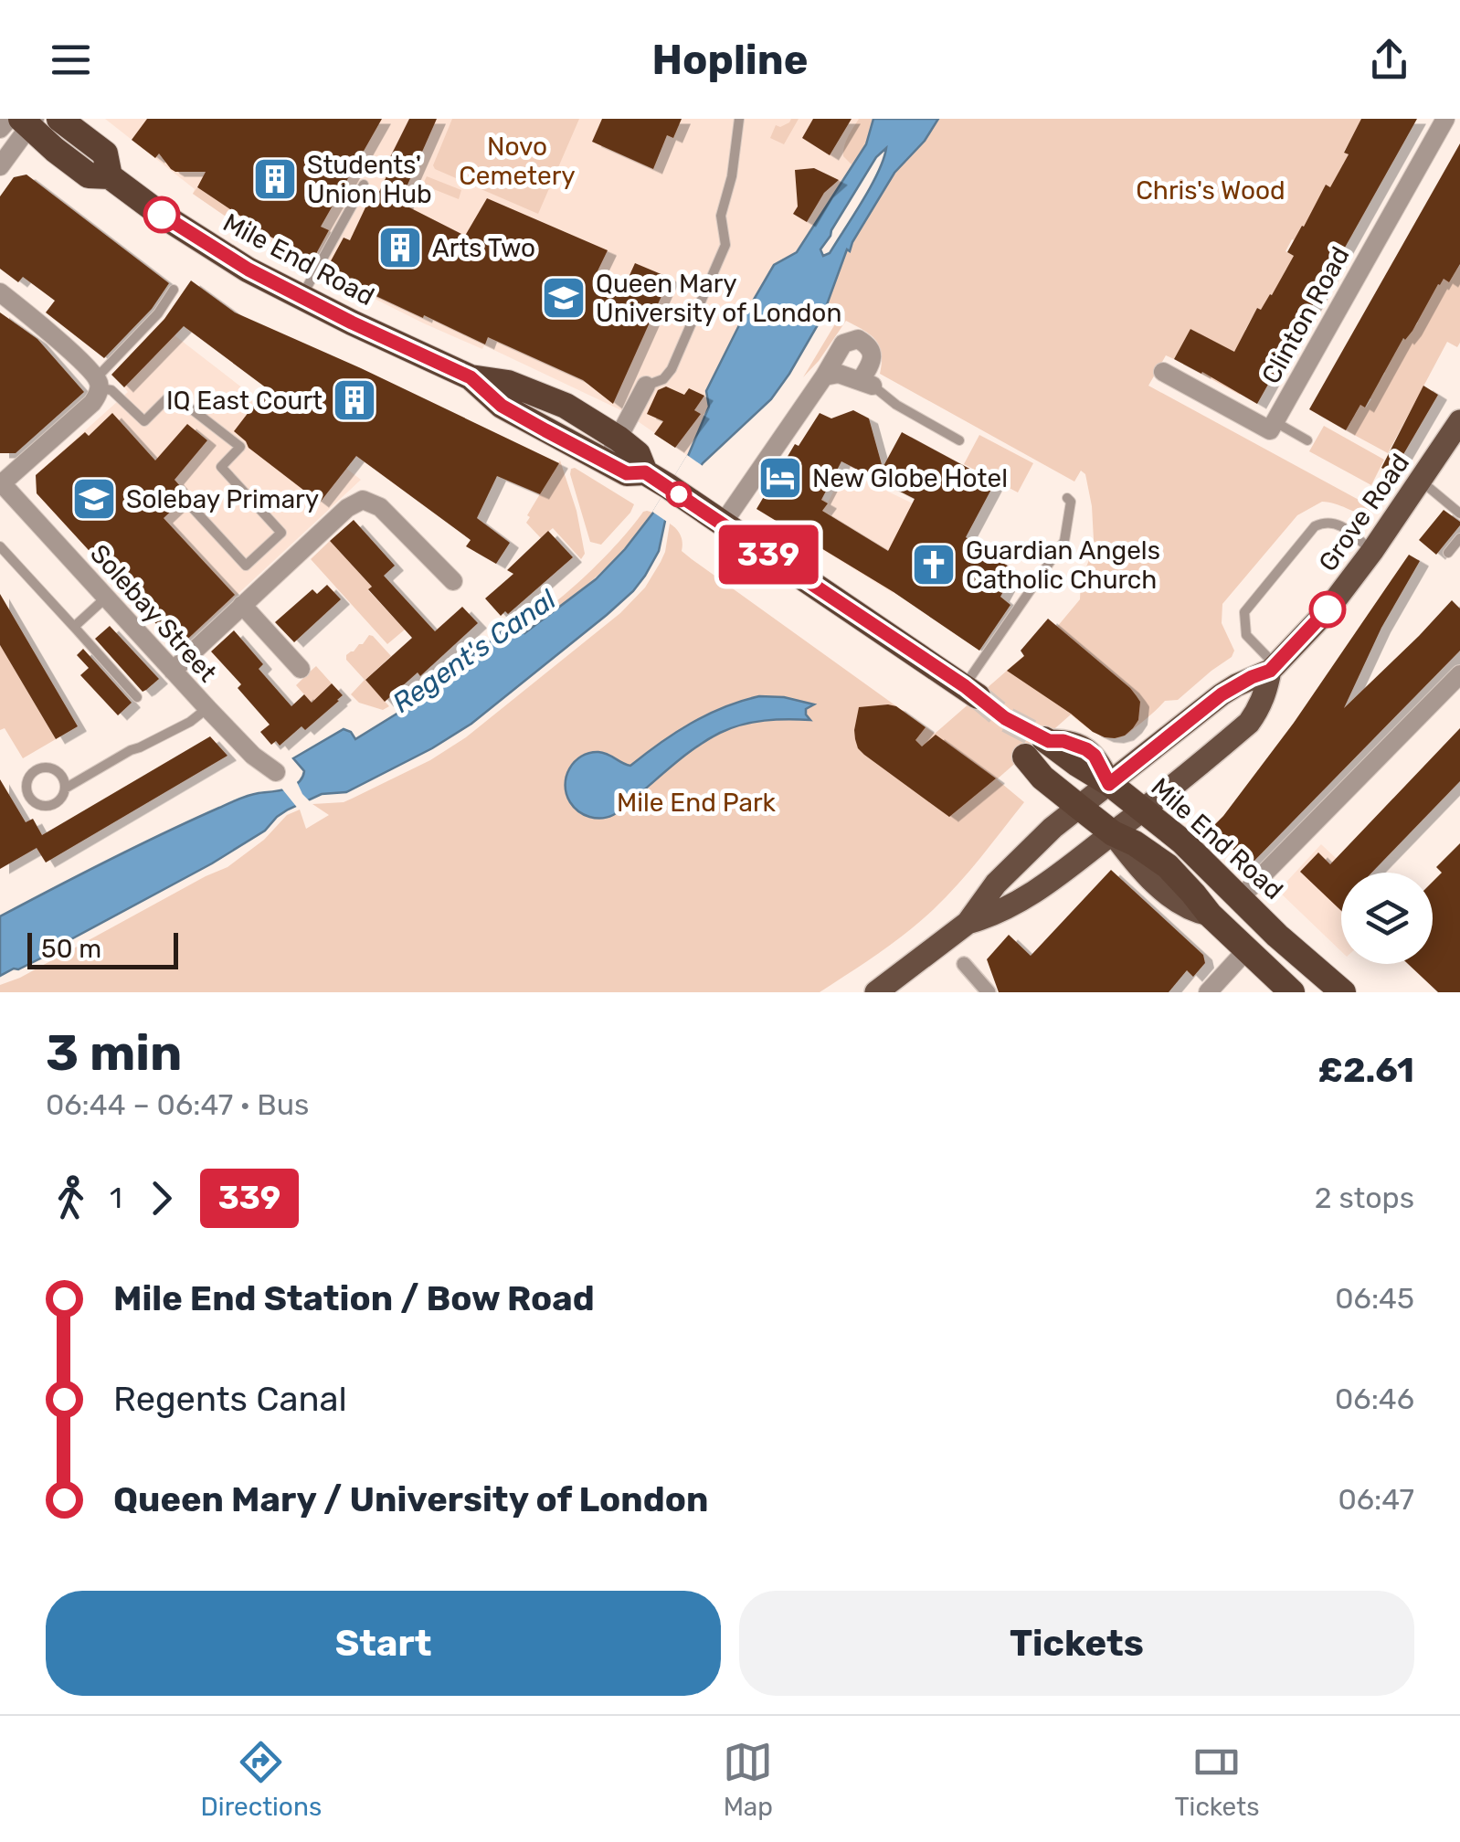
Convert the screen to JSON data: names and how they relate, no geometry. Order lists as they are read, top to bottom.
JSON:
{
  "streets": {
    "highway": ["Mile End Road"],
    "main road": ["Grove Road"],
    "street": ["Clinton Road", "Solebay Street"]
  },
  "crossings": [
    ["Mile End Road", "Grove Road"]
  ],
  "water": ["Regent's Canal"],
  "parks": ["Novo Cemetery", "Chris's Wood", "Mile End Park"],
  "places": {
    "building": ["Students' Union Hub", "Arts Two", "IQ East Court"],
    "school or university": ["Queen Mary University of London", "Solebay Primary"],
    "hotel": ["New Globe Hotel"],
    "church": ["Guardian Angels Catholic Church"]
  },
  "lines": ["bus line 339"],
  "scale_bar": "50 m",
  "page": {
    "header": "Hopline",
    "on_map": "339",
    "scale": "50 m",
    "heading": ["3 min", "06:44 – 06:47 · Bus", "£2.61"],
    "legs": ["1", "339", "2 stops"],
    "list": [
      {
        "name": "Mile End Station / Bow Road",
        "value": "06:45"
      },
      {
        "name": "Regents Canal",
        "value": "06:46"
      },
      {
        "name": "Queen Mary / University of London",
        "value": "06:47"
      }
    ],
    "buttons": ["Start", "Tickets"],
    "tabs": ["Directions", "Map", "Tickets"]
  }
}
